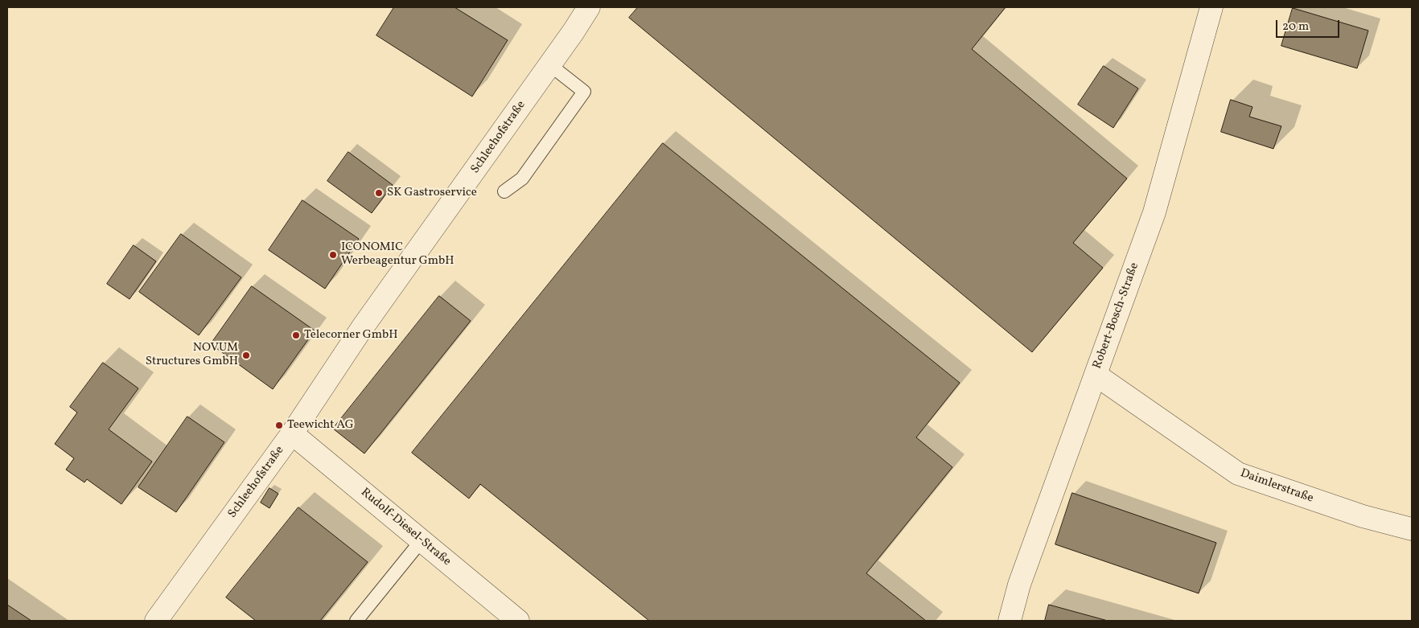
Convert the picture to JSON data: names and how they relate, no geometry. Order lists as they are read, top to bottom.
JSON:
{
  "streets": {
    "street": [
      "Schleehofstraße",
      "Robert-Bosch-Straße",
      "Daimlerstraße",
      "Rudolf-Diesel-Straße"
    ]
  },
  "crossings": [
    ["Schleehofstraße", "Rudolf-Diesel-Straße"],
    ["Robert-Bosch-Straße", "Daimlerstraße"]
  ],
  "places": [
    "SK Gastroservice",
    "ICONOMIC Werbeagentur GmbH",
    "Telecorner GmbH",
    "NOVUM Structures GmbH",
    "Teewicht AG"
  ],
  "scale_bar": "20 m"
}
